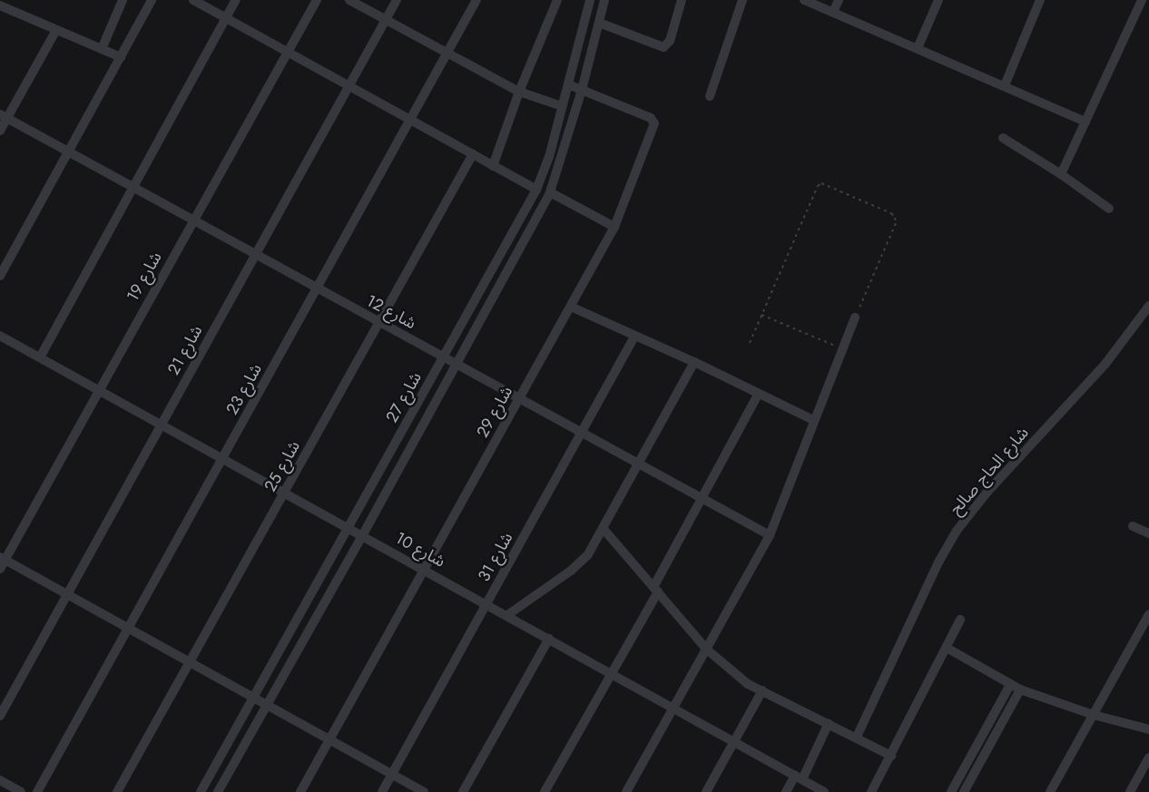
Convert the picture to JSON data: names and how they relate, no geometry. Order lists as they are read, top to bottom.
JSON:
{
  "streets": {
    "street": [
      "شارع 19",
      "شارع 12",
      "شارع 21",
      "شارع 23",
      "شارع 27",
      "شارع 29",
      "شارع 25",
      "شارع الحاج صالح",
      "شارع 10",
      "شارع 31"
    ]
  },
  "crossings": [
    ["شارع 19", "شارع 12"],
    ["شارع 19", "شارع 10"],
    ["شارع 12", "شارع 21"],
    ["شارع 12", "شارع 23"],
    ["شارع 12", "شارع 27"],
    ["شارع 12", "شارع 29"],
    ["شارع 12", "شارع 25"],
    ["شارع 12", "شارع 31"],
    ["شارع 21", "شارع 10"],
    ["شارع 23", "شارع 10"],
    ["شارع 27", "شارع 29"],
    ["شارع 27", "شارع 10"],
    ["شارع 29", "شارع 10"],
    ["شارع 25", "شارع 10"],
    ["شارع 10", "شارع 31"]
  ]
}
